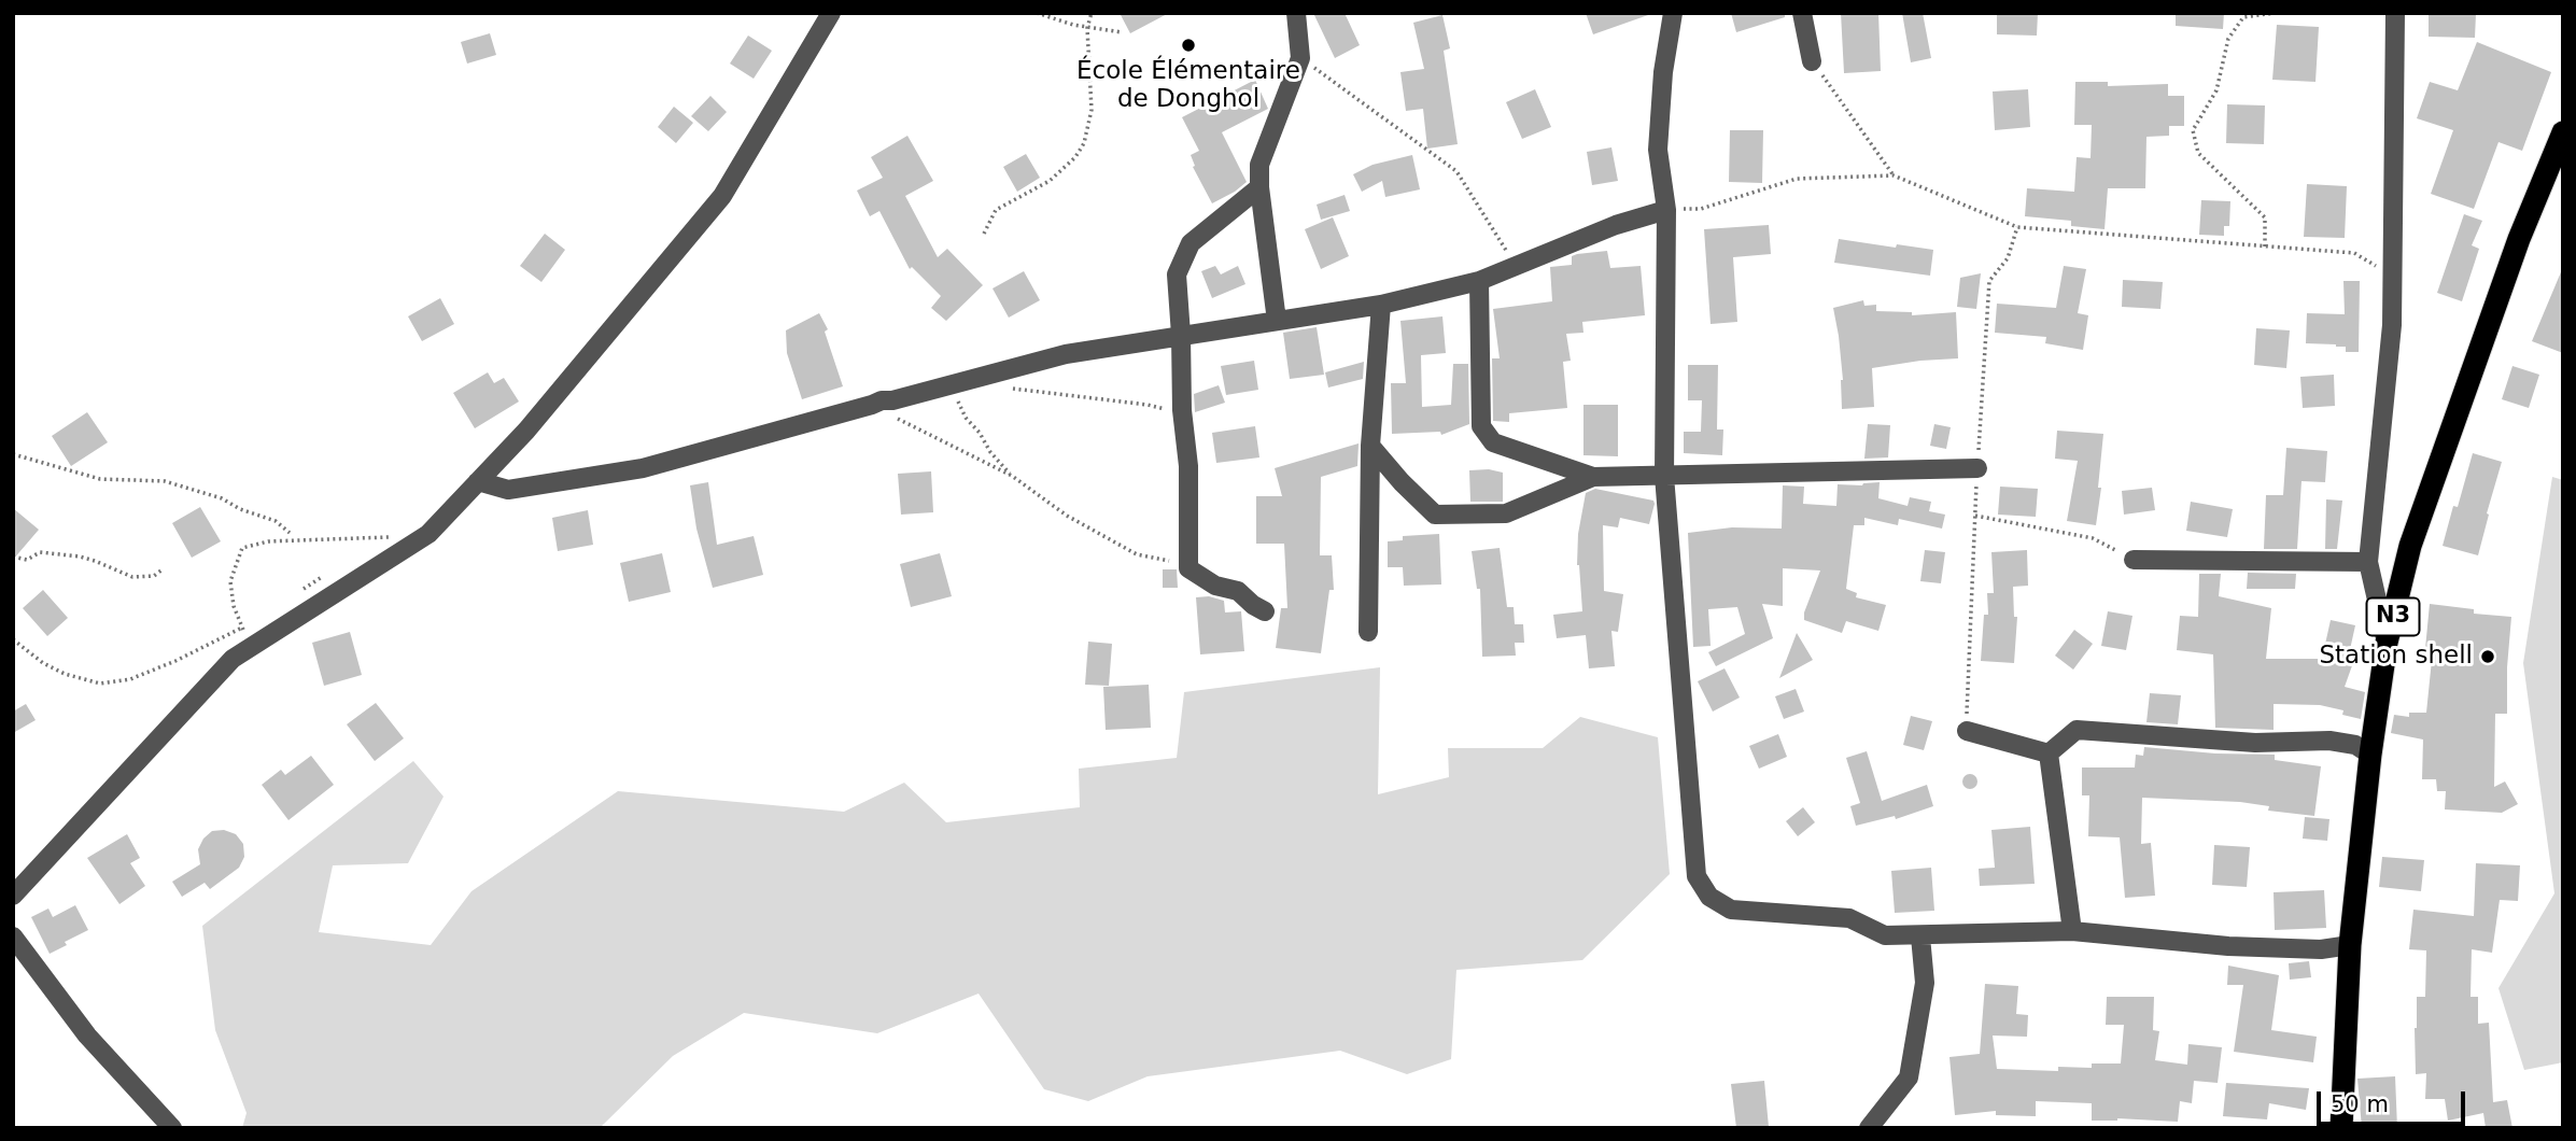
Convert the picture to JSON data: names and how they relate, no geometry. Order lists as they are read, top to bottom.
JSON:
{
  "streets": {
    "highway": ["N3"]
  },
  "places": ["École Élémentaire de Donghol", "Station shell"],
  "scale_bar": "50 m"
}
